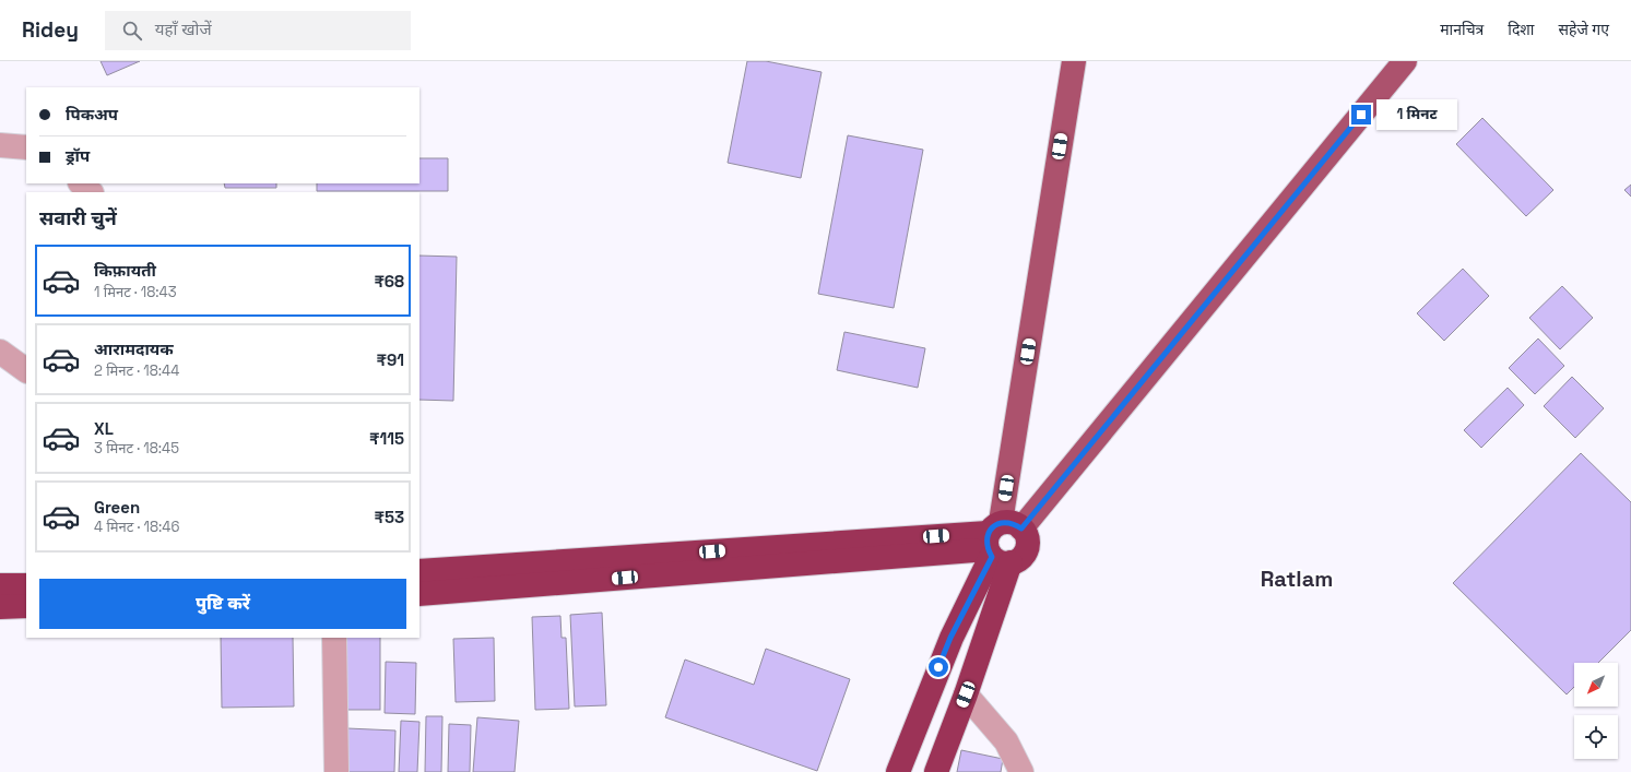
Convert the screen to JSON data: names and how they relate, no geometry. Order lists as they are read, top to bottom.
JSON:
{
  "districts": ["Ratlam"],
  "north": "bottom left",
  "page": {
    "header": "Ridey",
    "search": "यहाँ खोजें",
    "nav": ["मानचित्र", "दिशा", "सहेजे गए"],
    "banner": ["पिकअप", "ड्रॉप"],
    "bubble": "1 मिनट",
    "heading": "सवारी चुनें",
    "list": [
      {
        "name": "किफ़ायती",
        "note": "1 मिनट · 18:43",
        "value": "₹68"
      },
      {
        "name": "आरामदायक",
        "note": "2 मिनट · 18:44",
        "value": "₹91"
      },
      {
        "name": "XL",
        "note": "3 मिनट · 18:45",
        "value": "₹115"
      },
      {
        "name": "Green",
        "note": "4 मिनट · 18:46",
        "value": "₹53"
      }
    ],
    "buttons": "पुष्टि करें"
  }
}
